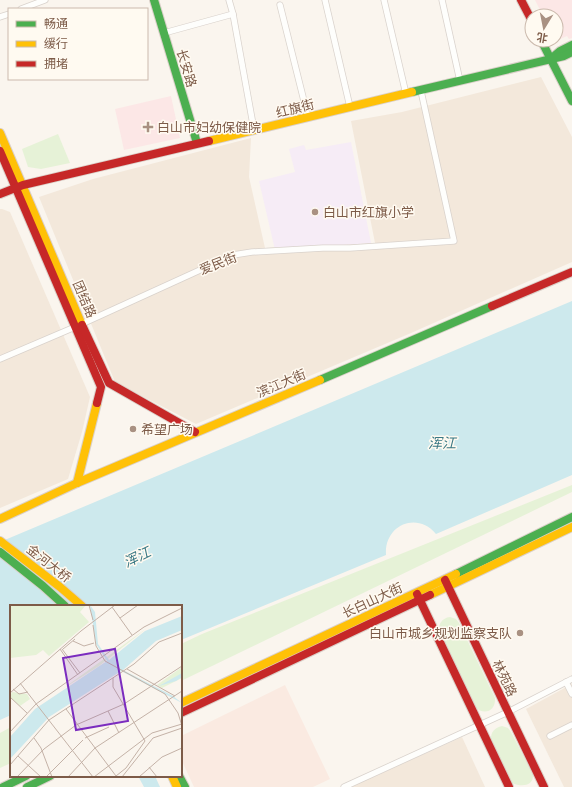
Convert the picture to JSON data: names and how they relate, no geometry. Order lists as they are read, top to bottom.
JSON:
{
  "streets": {
    "street": [
      "长安路",
      "红旗街",
      "爱民街",
      "团结路",
      "滨江大街",
      "金河大桥",
      "长白山大街",
      "林苑路"
    ]
  },
  "crossings": [
    ["长安路", "红旗街"],
    ["红旗街", "爱民街"],
    ["红旗街", "团结路"],
    ["爱民街", "团结路"],
    ["长白山大街", "林苑路"]
  ],
  "water": ["浑江"],
  "places": {
    "health": ["白山市妇幼保健院"],
    "other": ["白山市红旗小学", "希望广场", "白山市城乡规划监察支队"]
  },
  "legend": ["畅通", "缓行", "拥堵"],
  "north": "bottom"
}
